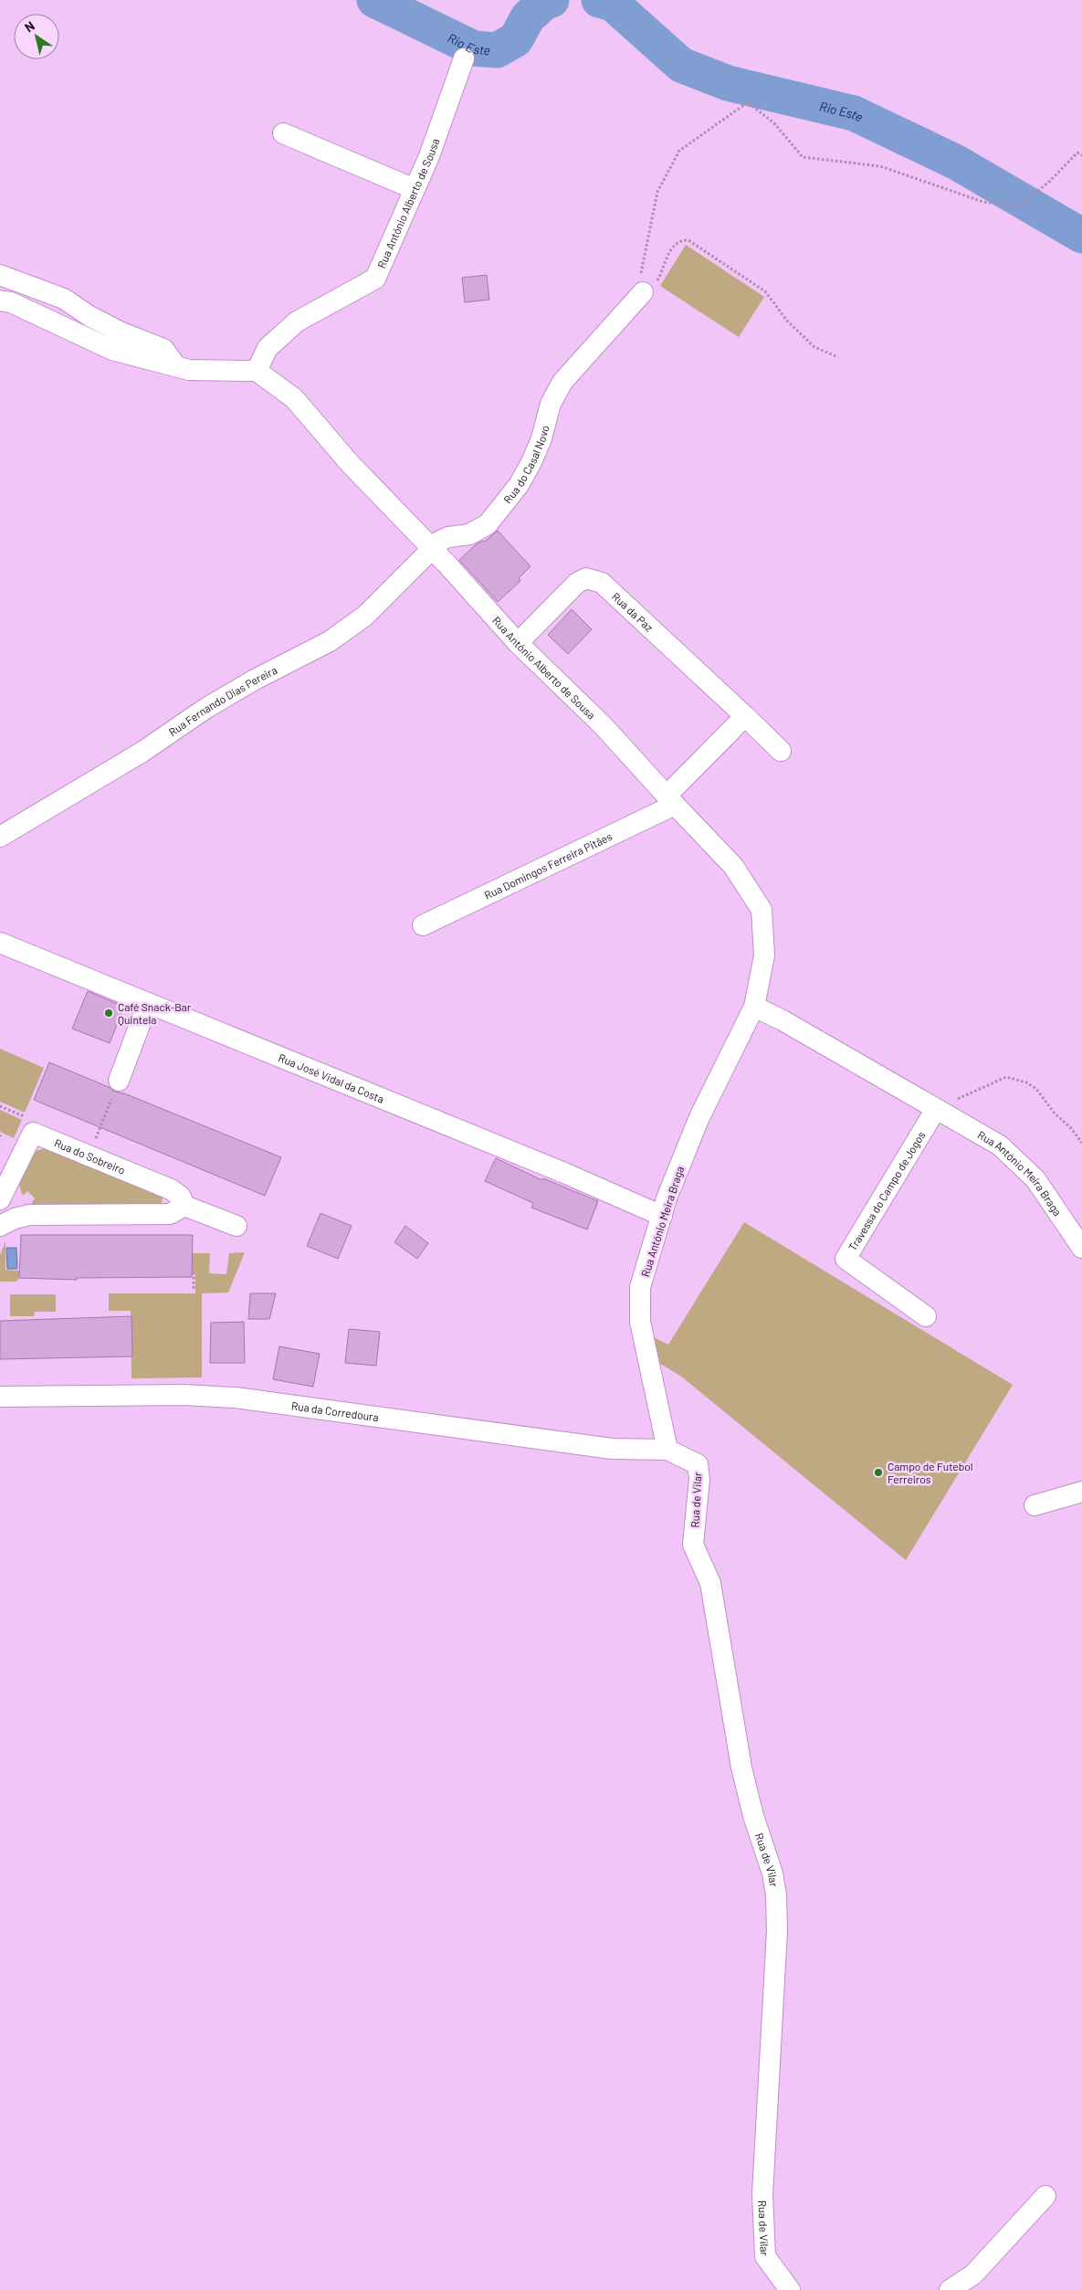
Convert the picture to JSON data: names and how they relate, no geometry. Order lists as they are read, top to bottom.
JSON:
{
  "streets": {
    "street": [
      "Rua António Alberto de Sousa",
      "Rua do Casal Novo",
      "Rua da Paz",
      "Rua Fernando Dias Pereira",
      "Rua Domingos Ferreira Pitães",
      "Rua José Vidal da Costa",
      "Rua do Sobreiro",
      "Rua António Meira Braga",
      "Travessa do Campo de Jogos",
      "Rua da Corredoura",
      "Rua de Vilar"
    ]
  },
  "crossings": [
    ["Rua António Alberto de Sousa", "Rua do Casal Novo"],
    ["Rua António Alberto de Sousa", "Rua da Paz"],
    ["Rua António Alberto de Sousa", "Rua Fernando Dias Pereira"],
    ["Rua António Alberto de Sousa", "Rua Domingos Ferreira Pitães"],
    ["Rua António Alberto de Sousa", "Rua António Meira Braga"],
    ["Rua do Casal Novo", "Rua Fernando Dias Pereira"],
    ["Rua José Vidal da Costa", "Rua António Meira Braga"],
    ["Rua António Meira Braga", "Travessa do Campo de Jogos"],
    ["Rua António Meira Braga", "Rua da Corredoura"],
    ["Rua António Meira Braga", "Rua de Vilar"],
    ["Rua da Corredoura", "Rua de Vilar"]
  ],
  "water": ["Rio Este"],
  "places": ["Café Snack-Bar Quintela", "Campo de Futebol Ferreiros"],
  "north": "top left"
}
